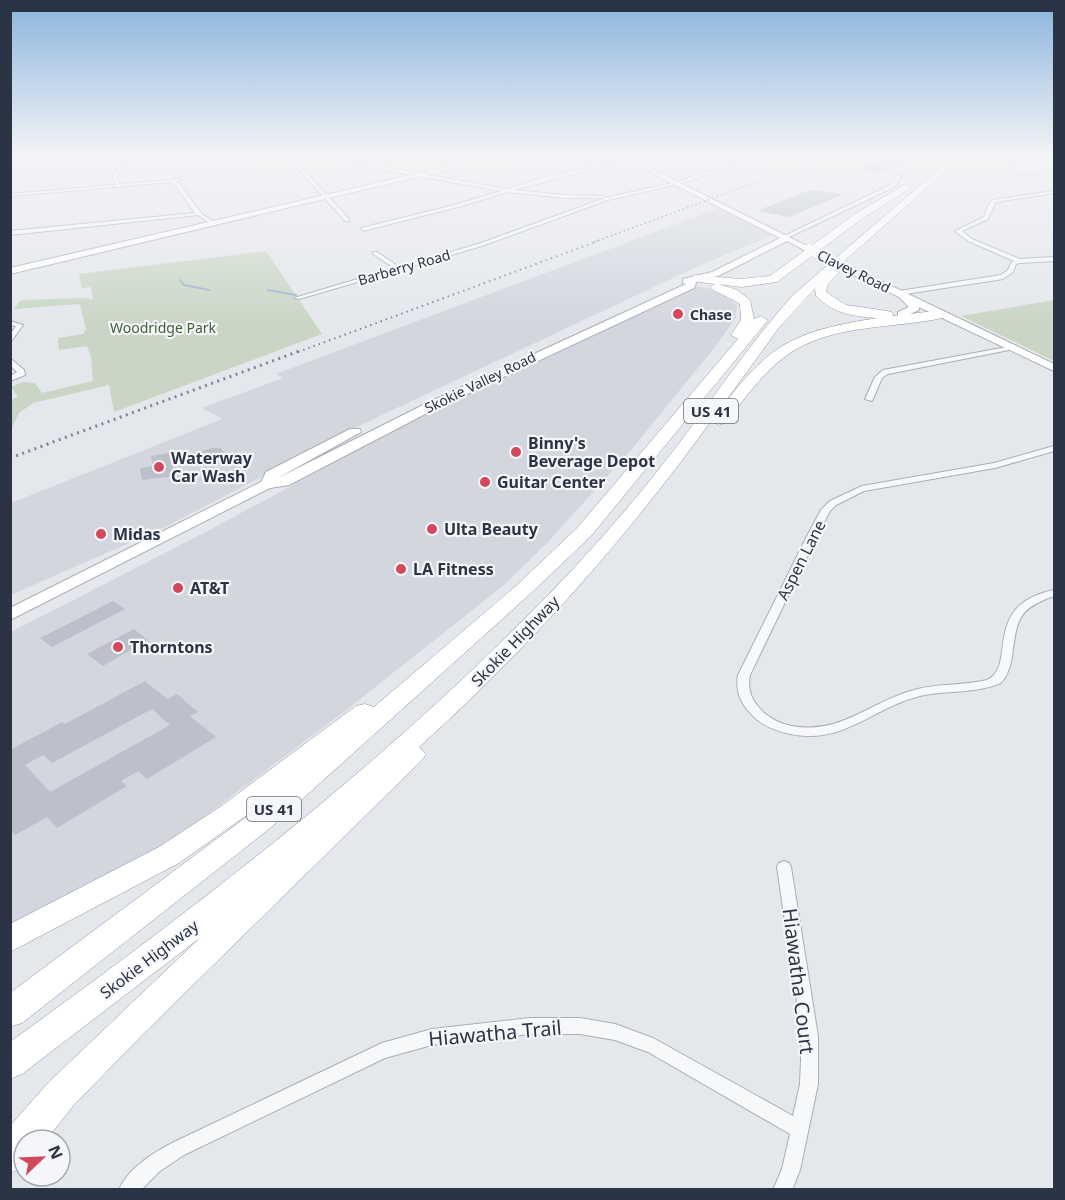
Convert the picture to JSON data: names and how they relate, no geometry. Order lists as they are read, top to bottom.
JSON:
{
  "streets": {
    "highway": ["US 41", "Skokie Highway"],
    "main road": ["Clavey Road", "Skokie Valley Road"],
    "street": [
      "Barberry Road",
      "Aspen Lane",
      "Hiawatha Court",
      "Hiawatha Trail"
    ]
  },
  "crossings": [
    ["Clavey Road", "Skokie Valley Road"],
    ["Hiawatha Court", "Hiawatha Trail"]
  ],
  "parks": ["Woodridge Park"],
  "places": [
    "Chase",
    "Binny's Beverage Depot",
    "Waterway Car Wash",
    "Guitar Center",
    "Ulta Beauty",
    "Midas",
    "LA Fitness",
    "AT&T",
    "Thorntons"
  ],
  "north": "top right"
}
